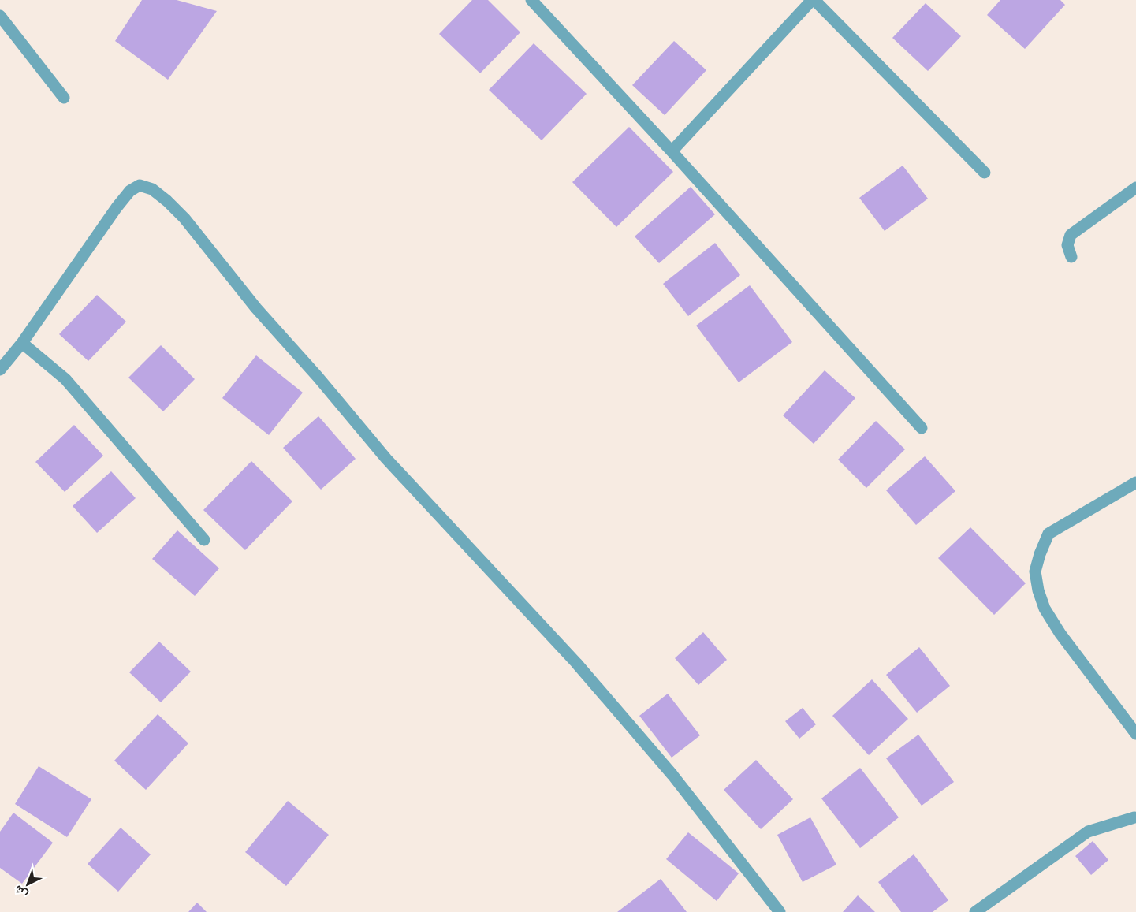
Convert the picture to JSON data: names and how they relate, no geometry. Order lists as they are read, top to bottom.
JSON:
{
  "north": "bottom left"
}
